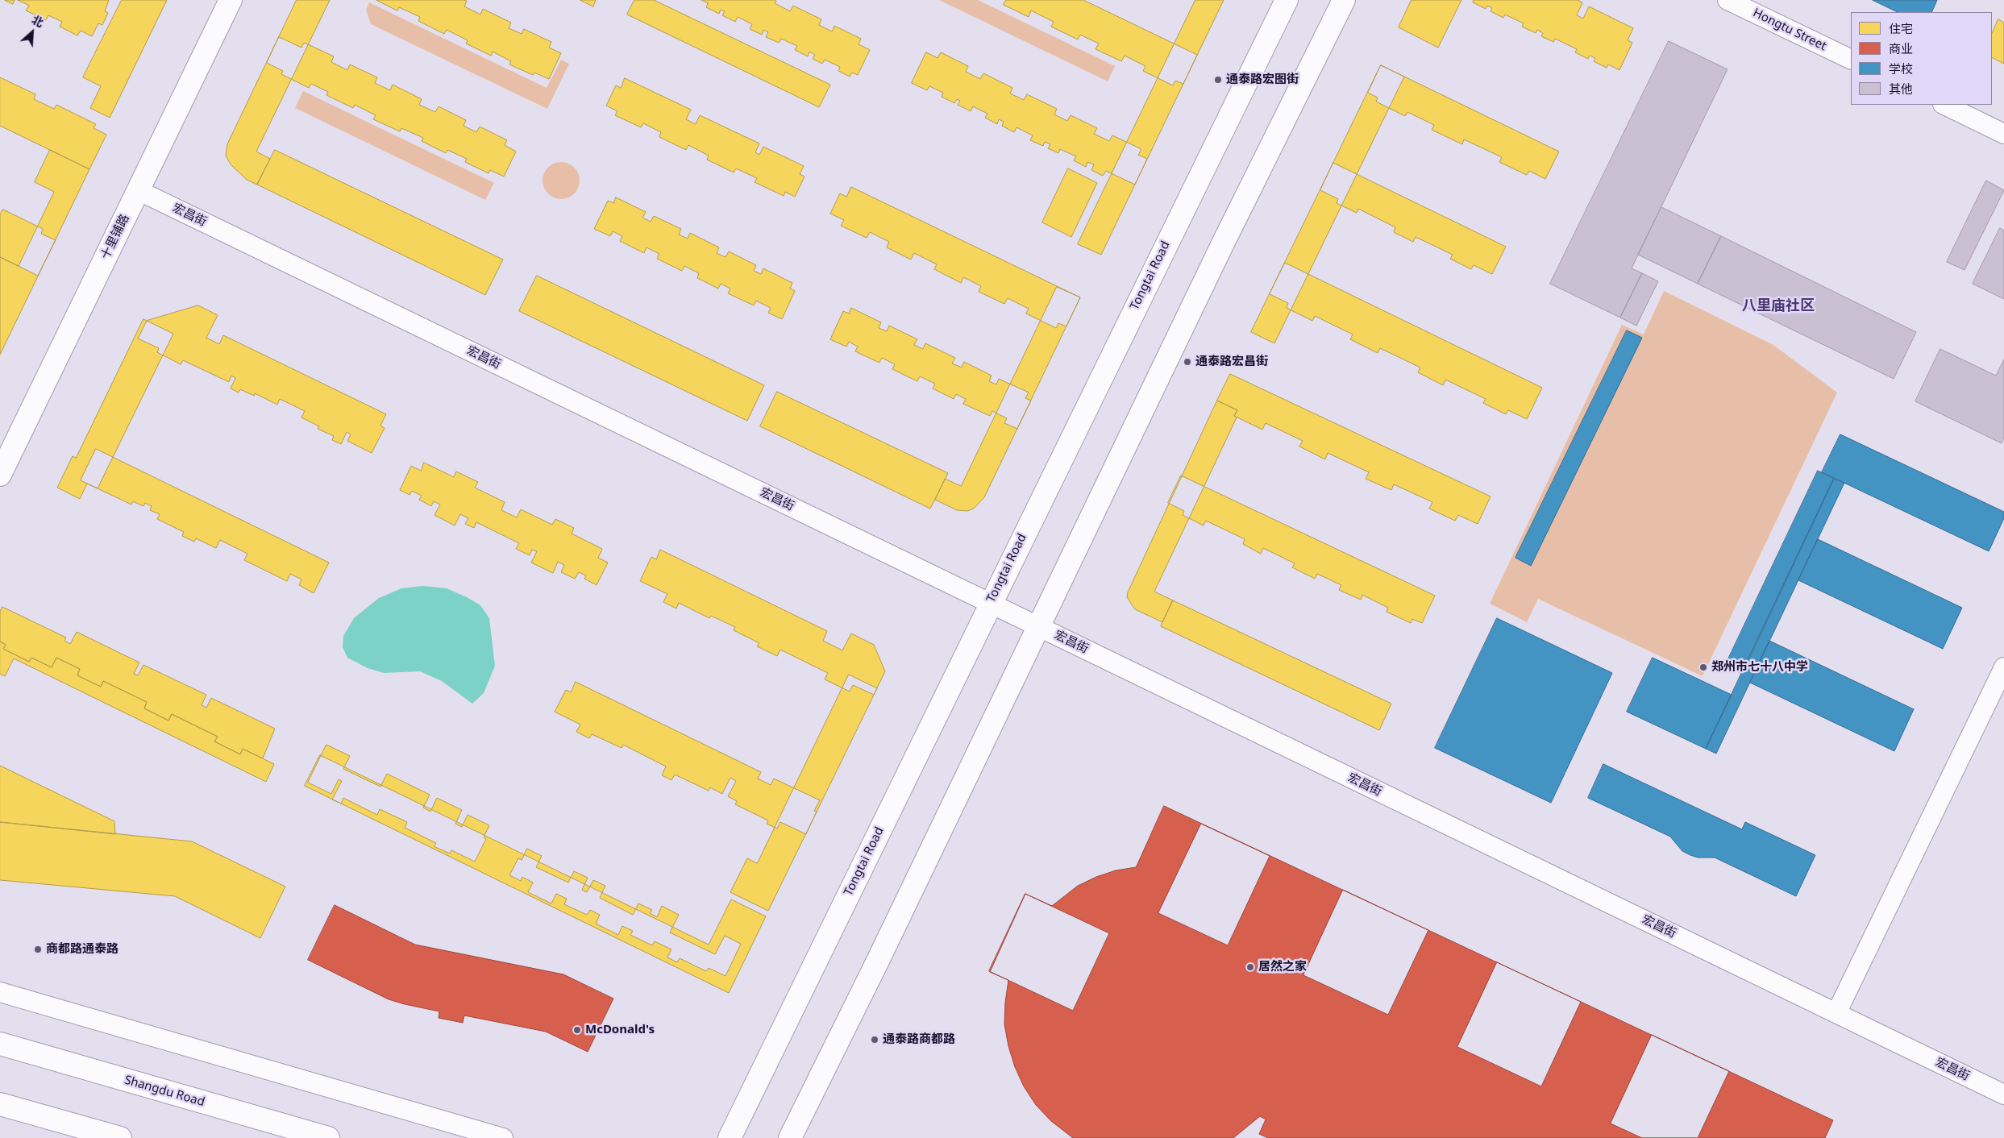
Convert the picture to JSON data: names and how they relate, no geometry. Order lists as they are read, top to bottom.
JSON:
{
  "streets": {
    "street": [
      "Hongtu Street",
      "宏昌街",
      "十里铺路",
      "Tongtai Road",
      "Shangdu Road"
    ]
  },
  "crossings": [
    ["宏昌街", "十里铺路"],
    ["宏昌街", "Tongtai Road"]
  ],
  "districts": ["八里庙社区"],
  "places": [
    "通泰路宏图街",
    "通泰路宏昌街",
    "郑州市七十八中学",
    "商都路通泰路",
    "居然之家",
    "McDonald's",
    "通泰路商都路"
  ],
  "legend": [
    "住宅",
    "商业",
    "学校",
    "其他"
  ],
  "north": "top right"
}
